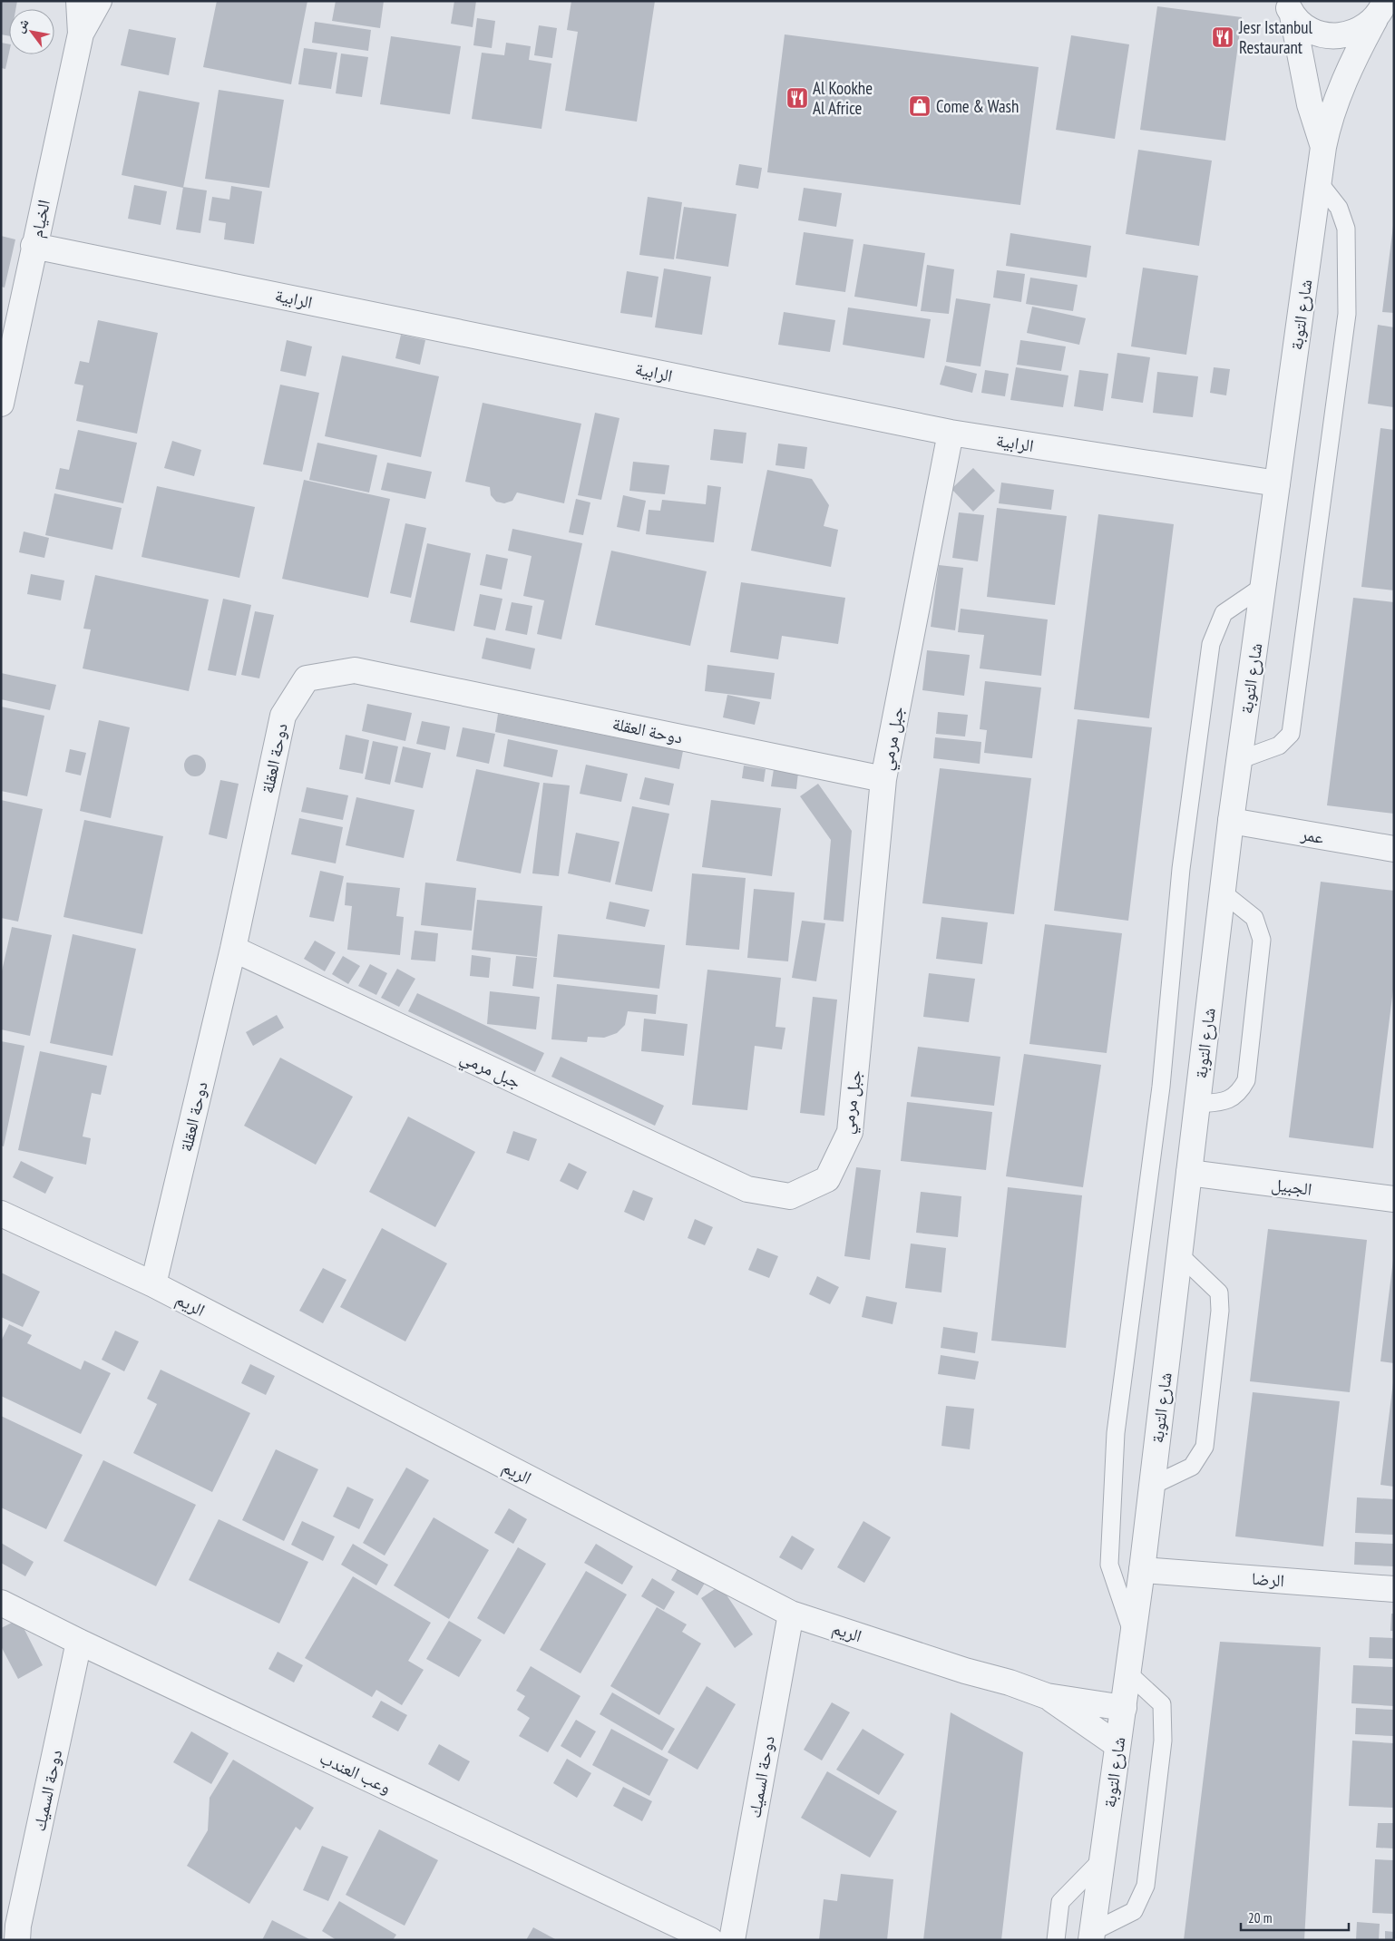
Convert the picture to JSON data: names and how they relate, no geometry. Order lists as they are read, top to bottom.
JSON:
{
  "streets": {
    "street": [
      "الخيام",
      "الرابية",
      "شارع التوبة",
      "دوحة العقلة",
      "جبل مرمي",
      "عمر",
      "الجبيل",
      "الريم",
      "الرضا",
      "وعب العندب",
      "دوحة السميك"
    ]
  },
  "crossings": [
    ["الخيام", "الرابية"],
    ["الرابية", "شارع التوبة"],
    ["الرابية", "جبل مرمي"],
    ["شارع التوبة", "عمر"],
    ["شارع التوبة", "الجبيل"],
    ["شارع التوبة", "الريم"],
    ["شارع التوبة", "الرضا"],
    ["دوحة العقلة", "جبل مرمي"],
    ["دوحة العقلة", "الريم"],
    ["الريم", "دوحة السميك"],
    ["وعب العندب", "دوحة السميك"]
  ],
  "places": {
    "restaurant": ["Jesr Istanbul Restaurant", "Al Kookhe Al Africe"],
    "shop": ["Come & Wash"]
  },
  "scale_bar": "20 m",
  "north": "top left"
}
